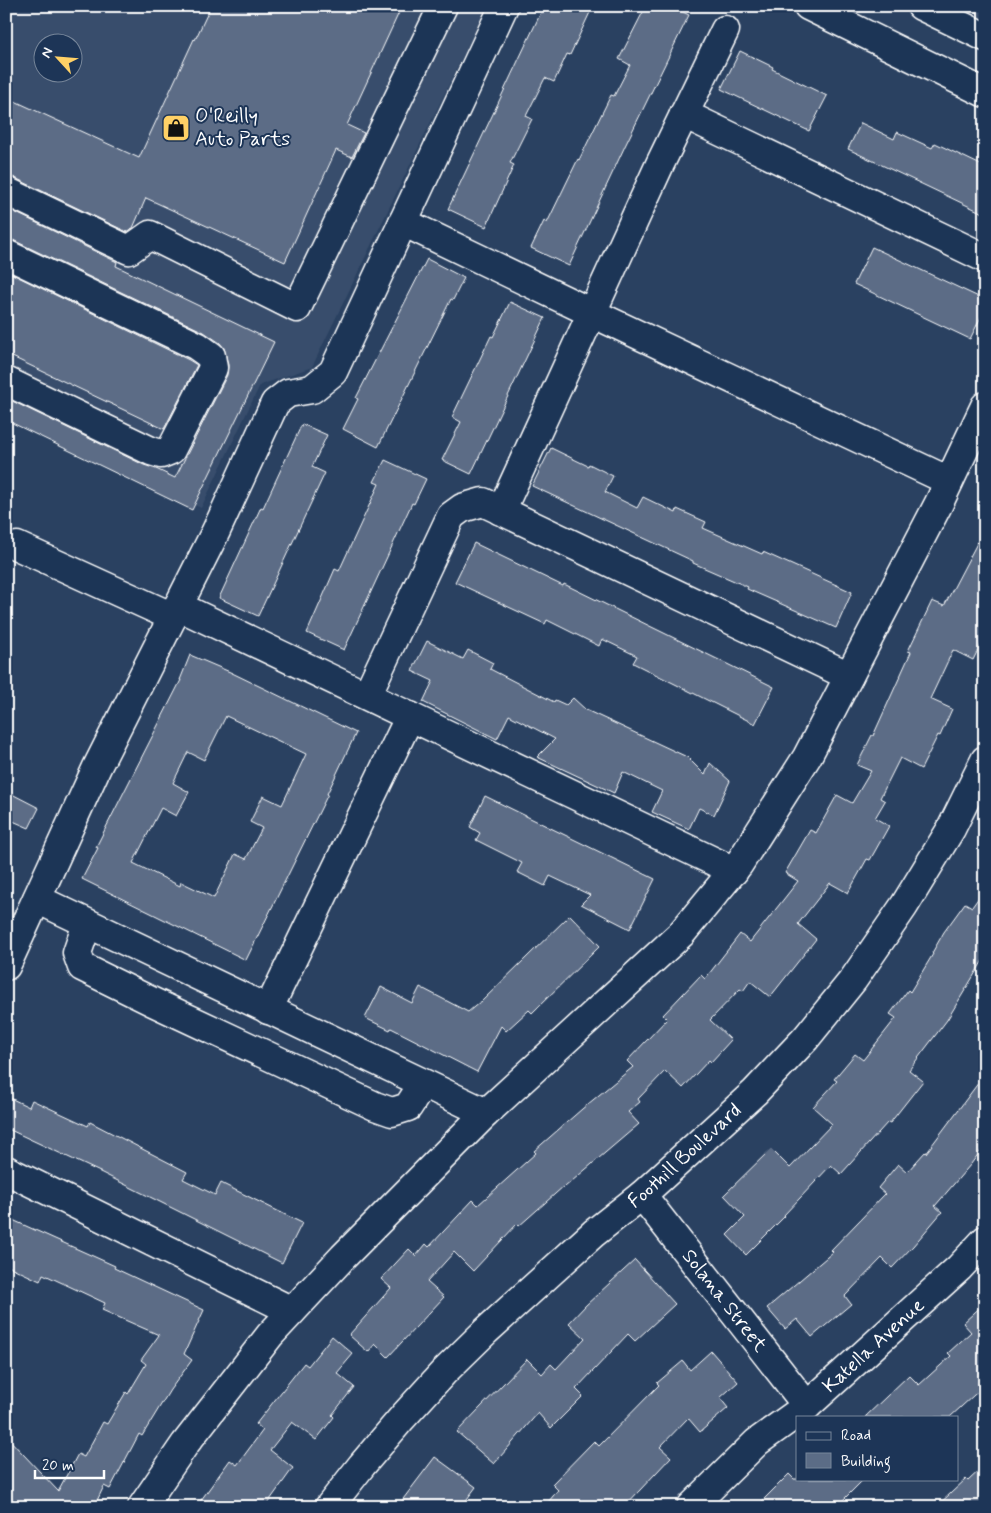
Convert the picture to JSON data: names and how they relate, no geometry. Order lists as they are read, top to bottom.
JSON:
{
  "streets": {
    "street": ["Foothill Boulevard", "Solana Street", "Katella Avenue"]
  },
  "crossings": [
    ["Foothill Boulevard", "Solana Street"],
    ["Solana Street", "Katella Avenue"]
  ],
  "places": {
    "shop": ["O'Reilly Auto Parts"]
  },
  "legend": ["Road", "Building"],
  "scale_bar": "20 m",
  "north": "top left"
}
